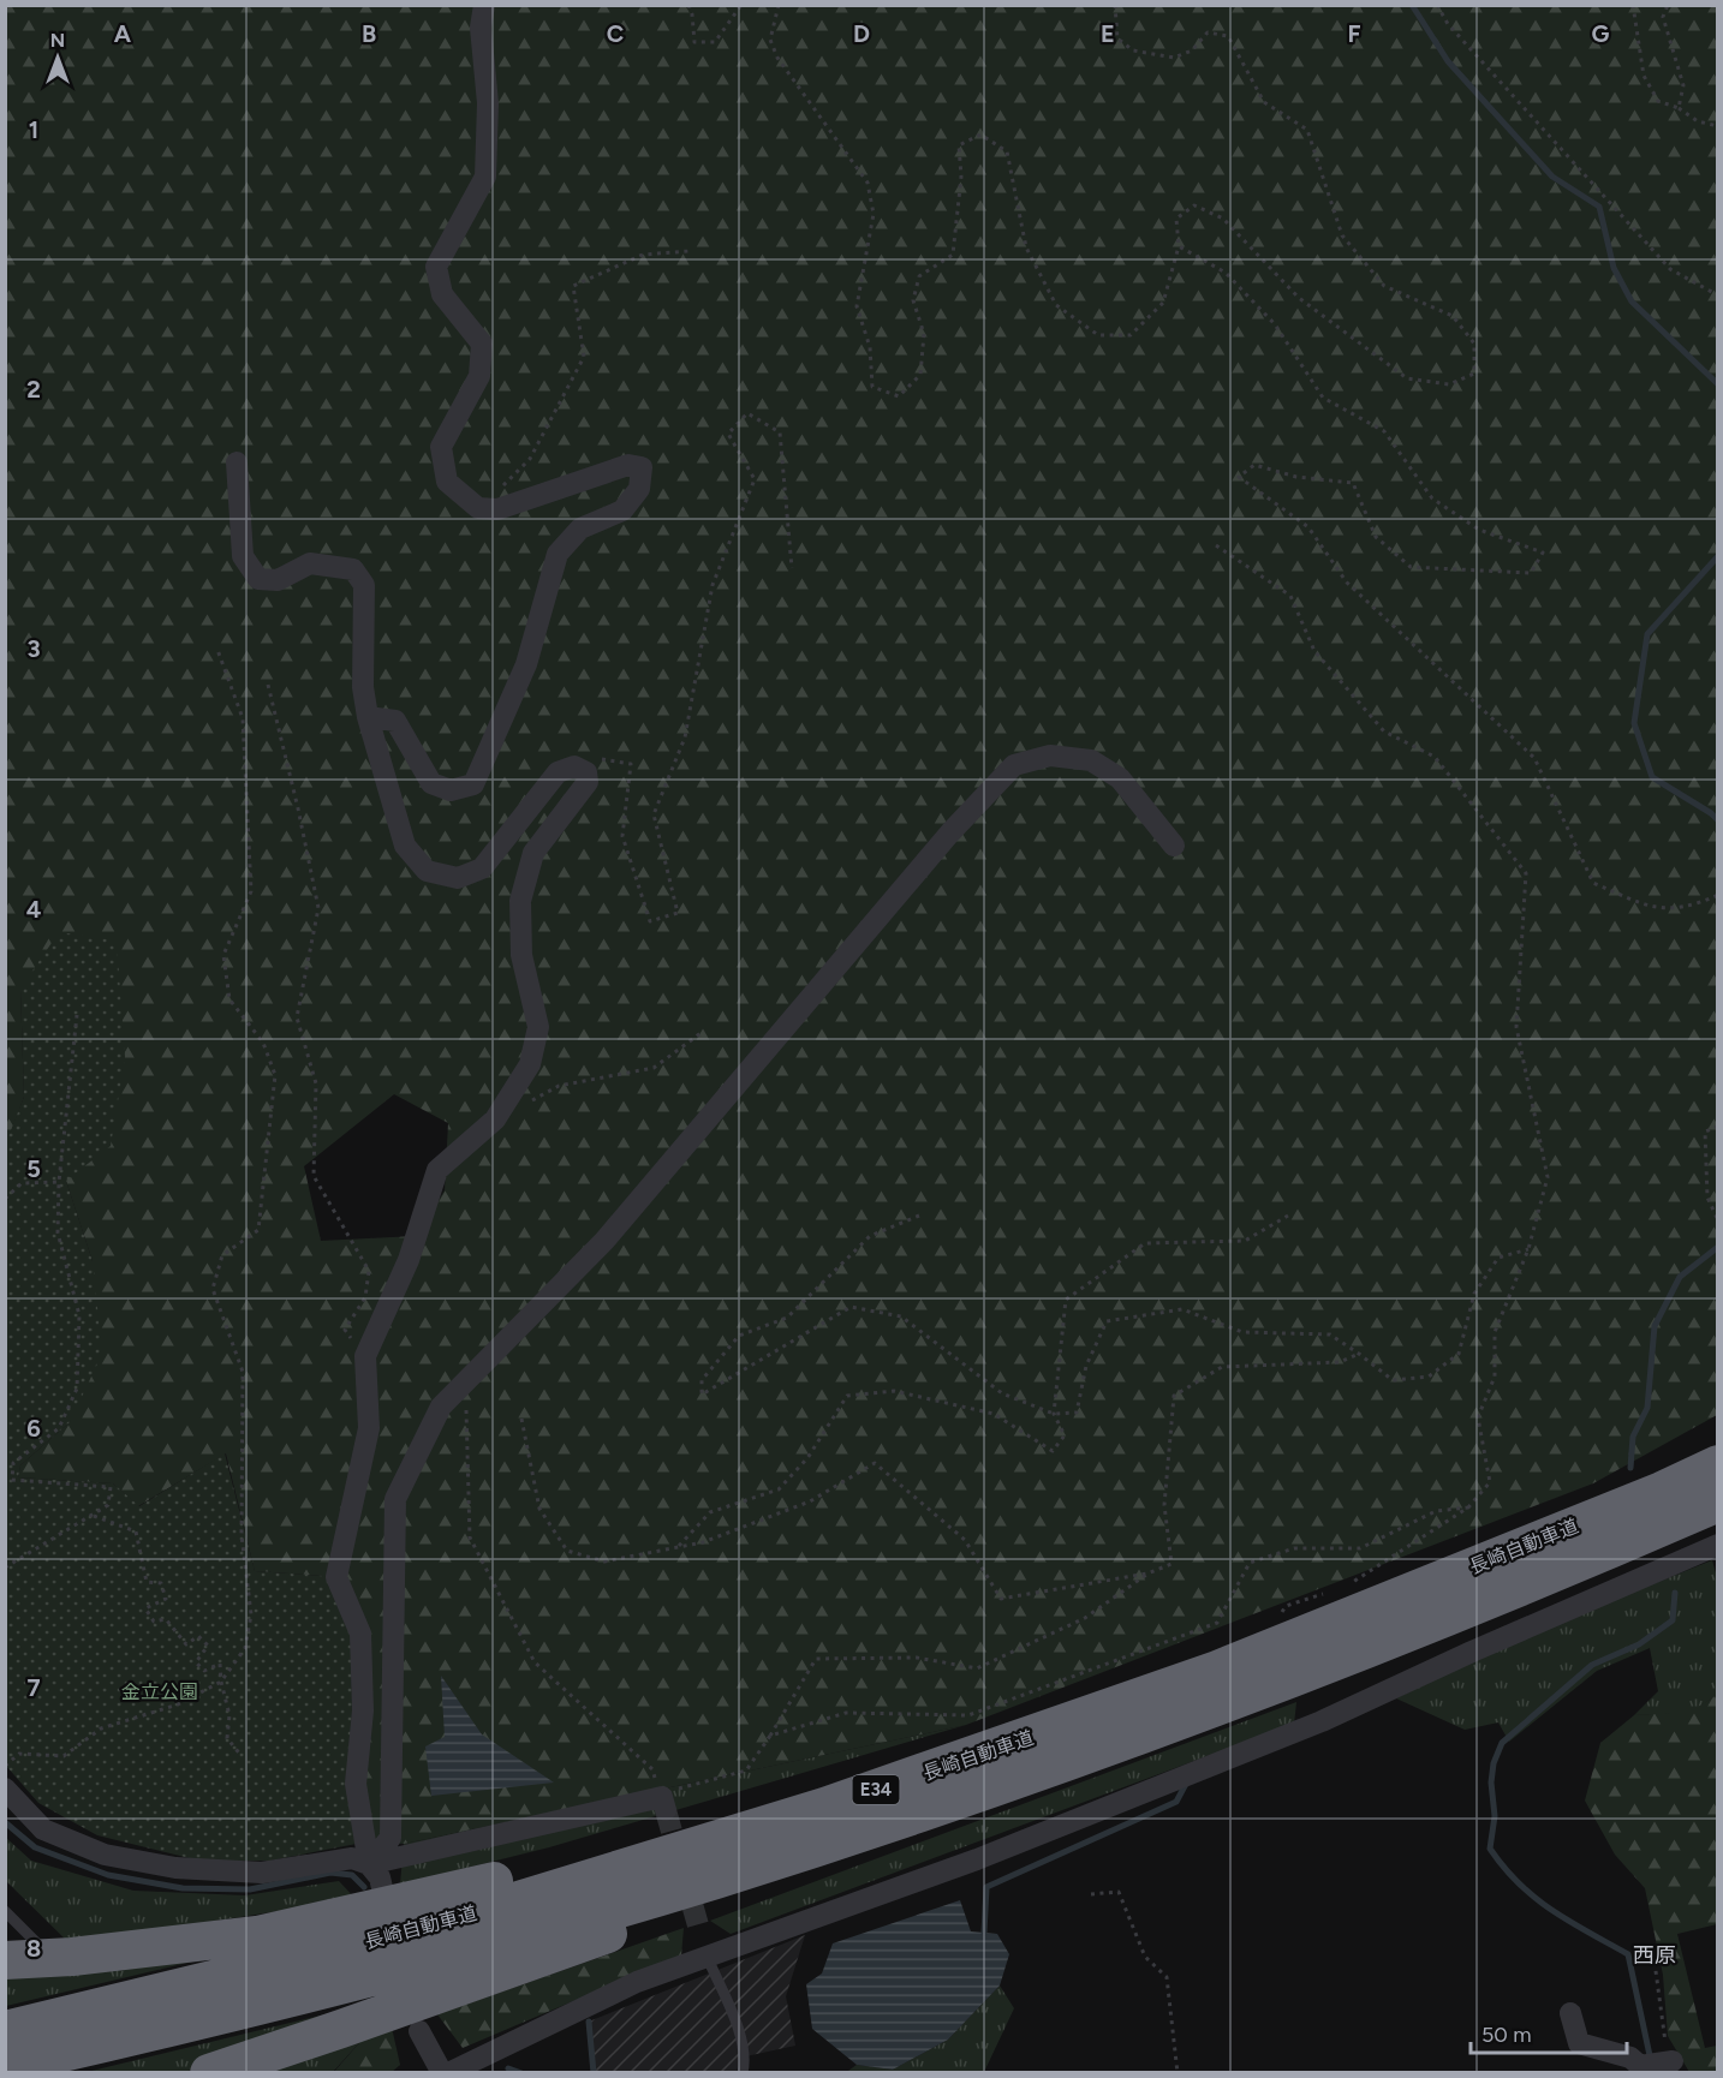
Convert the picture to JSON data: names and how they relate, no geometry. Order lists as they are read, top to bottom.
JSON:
{
  "streets": {
    "highway": ["長崎自動車道", "E34"]
  },
  "districts": ["西原"],
  "parks": ["金立公園"],
  "scale_bar": "50 m",
  "north": "top",
  "grid": {
    "columns": [
      "A",
      "B",
      "C",
      "D",
      "E",
      "F",
      "G"
    ],
    "rows": [
      "1",
      "2",
      "3",
      "4",
      "5",
      "6",
      "7",
      "8"
    ]
  }
}
